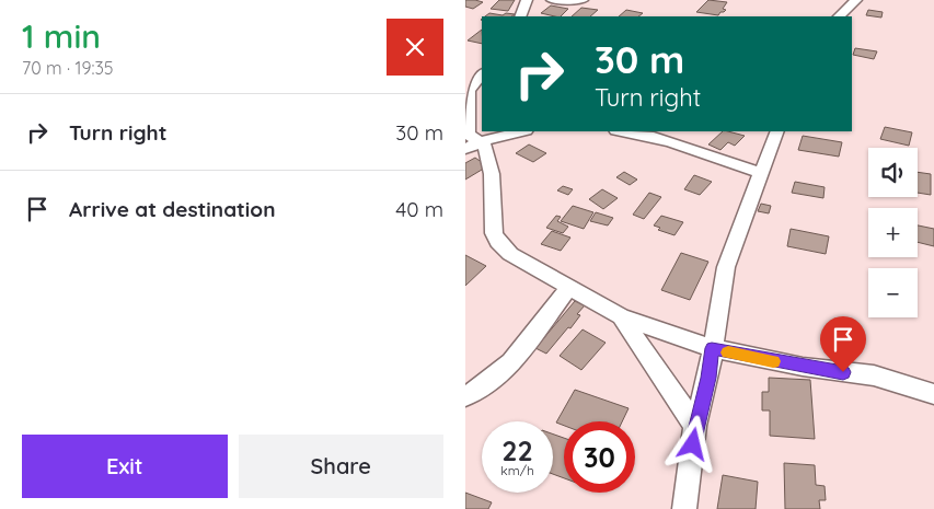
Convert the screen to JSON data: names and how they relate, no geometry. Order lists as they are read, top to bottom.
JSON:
{
  "page": {
    "heading": ["1 min", "70 m · 19:35"],
    "turn": ["30 m", "Turn right"],
    "list": [
      {
        "name": "Turn right",
        "value": "30 m"
      },
      {
        "name": "Arrive at destination",
        "value": "40 m"
      }
    ],
    "map_buttons": ["+", "−"],
    "speed": "22 km/h",
    "limit": "30",
    "buttons": ["Exit", "Share"]
  }
}
